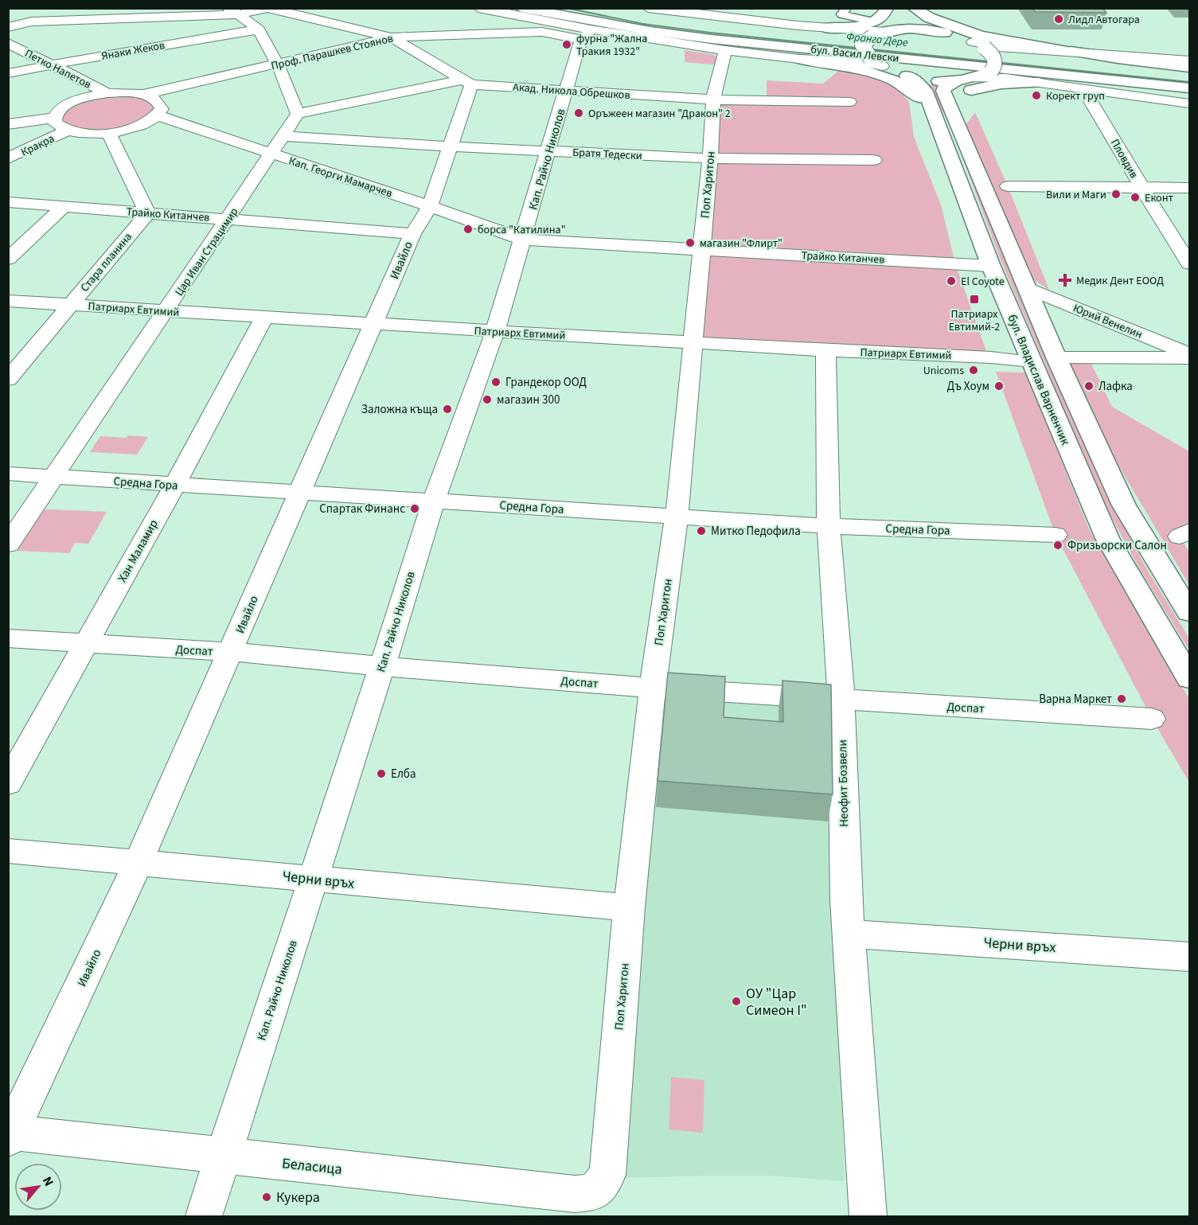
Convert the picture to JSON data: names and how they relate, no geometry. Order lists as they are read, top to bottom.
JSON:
{
  "streets": {
    "main road": ["бул. Васил Левски", "бул. Владислав Варненчик"],
    "street": [
      "Янаки Жеков",
      "Проф. Парашкев Стоянов",
      "Петко Напетов",
      "Акад. Никола Обрешков",
      "Кракра",
      "Братя Тедески",
      "Пловдив",
      "Кап. Райчо Николов",
      "Кап. Георги Мамарчев",
      "Поп Харитон",
      "Трайко Китанчев",
      "Цар Иван Страцимир",
      "Ивайло",
      "Стара планина",
      "Патриарх Евтимий",
      "Юрий Венелин",
      "Средна Гора",
      "Хан Маламир",
      "Доспат",
      "Неофит Бозвели",
      "Черни връх",
      "Беласица"
    ]
  },
  "crossings": [
    ["Янаки Жеков", "Петко Напетов"],
    ["Проф. Парашкев Стоянов", "бул. Васил Левски"],
    ["Проф. Парашкев Стоянов", "Кап. Райчо Николов"],
    ["бул. Васил Левски", "Кап. Райчо Николов"],
    ["Акад. Никола Обрешков", "Кап. Райчо Николов"],
    ["Акад. Никола Обрешков", "Поп Харитон"],
    ["Акад. Никола Обрешков", "Цар Иван Страцимир"],
    ["Акад. Никола Обрешков", "Ивайло"],
    ["Братя Тедески", "Кап. Райчо Николов"],
    ["Братя Тедески", "Поп Харитон"],
    ["Братя Тедески", "Цар Иван Страцимир"],
    ["Братя Тедески", "Ивайло"],
    ["Кап. Райчо Николов", "Кап. Георги Мамарчев"],
    ["Кап. Райчо Николов", "Трайко Китанчев"],
    ["Кап. Райчо Николов", "Патриарх Евтимий"],
    ["Кап. Райчо Николов", "Средна Гора"],
    ["Кап. Райчо Николов", "Доспат"],
    ["Кап. Райчо Николов", "Черни връх"],
    ["Кап. Райчо Николов", "Беласица"],
    ["Кап. Георги Мамарчев", "Трайко Китанчев"],
    ["Кап. Георги Мамарчев", "Цар Иван Страцимир"],
    ["Кап. Георги Мамарчев", "Ивайло"],
    ["Поп Харитон", "Трайко Китанчев"],
    ["Поп Харитон", "Патриарх Евтимий"],
    ["Поп Харитон", "Средна Гора"],
    ["Поп Харитон", "Доспат"],
    ["Поп Харитон", "Черни връх"],
    ["Поп Харитон", "Беласица"],
    ["Трайко Китанчев", "Цар Иван Страцимир"],
    ["Трайко Китанчев", "Ивайло"],
    ["Трайко Китанчев", "Стара планина"],
    ["Трайко Китанчев", "бул. Владислав Варненчик"],
    ["Цар Иван Страцимир", "Патриарх Евтимий"],
    ["Цар Иван Страцимир", "Средна Гора"],
    ["Ивайло", "Патриарх Евтимий"],
    ["Ивайло", "Средна Гора"],
    ["Ивайло", "Доспат"],
    ["Ивайло", "Черни връх"],
    ["Ивайло", "Беласица"],
    ["Стара планина", "Патриарх Евтимий"],
    ["Патриарх Евтимий", "бул. Владислав Варненчик"],
    ["Патриарх Евтимий", "Хан Маламир"],
    ["Патриарх Евтимий", "Неофит Бозвели"],
    ["Юрий Венелин", "бул. Владислав Варненчик"],
    ["Средна Гора", "Хан Маламир"],
    ["Средна Гора", "Неофит Бозвели"],
    ["Хан Маламир", "Доспат"],
    ["Доспат", "Неофит Бозвели"],
    ["Неофит Бозвели", "Черни връх"]
  ],
  "water": ["Франга Дере"],
  "places": {
    "other": [
      "Лидл Автогара",
      "фурна \"Жална Тракия 1932\"",
      "Корект груп",
      "Оръжеен магазин \"Дракон\" 2",
      "Вили и Маги",
      "Еконт",
      "борса \"Катилина\"",
      "магазин \"Флирт\"",
      "El Coyote",
      "Unicoms",
      "Грандекор ООД",
      "Дъ Хоум",
      "Лафка",
      "магазин 300",
      "Заложна къща",
      "Спартак Финанс",
      "Митко Педофила",
      "Фризьорски Салон",
      "Варна Маркет",
      "Елба",
      "ОУ \"Цар Симеон I\"",
      "Кукера"
    ],
    "health": ["Медик Дент ЕООД"],
    "transit": ["Патриарх Евтимий-2"]
  },
  "north": "top right"
}
